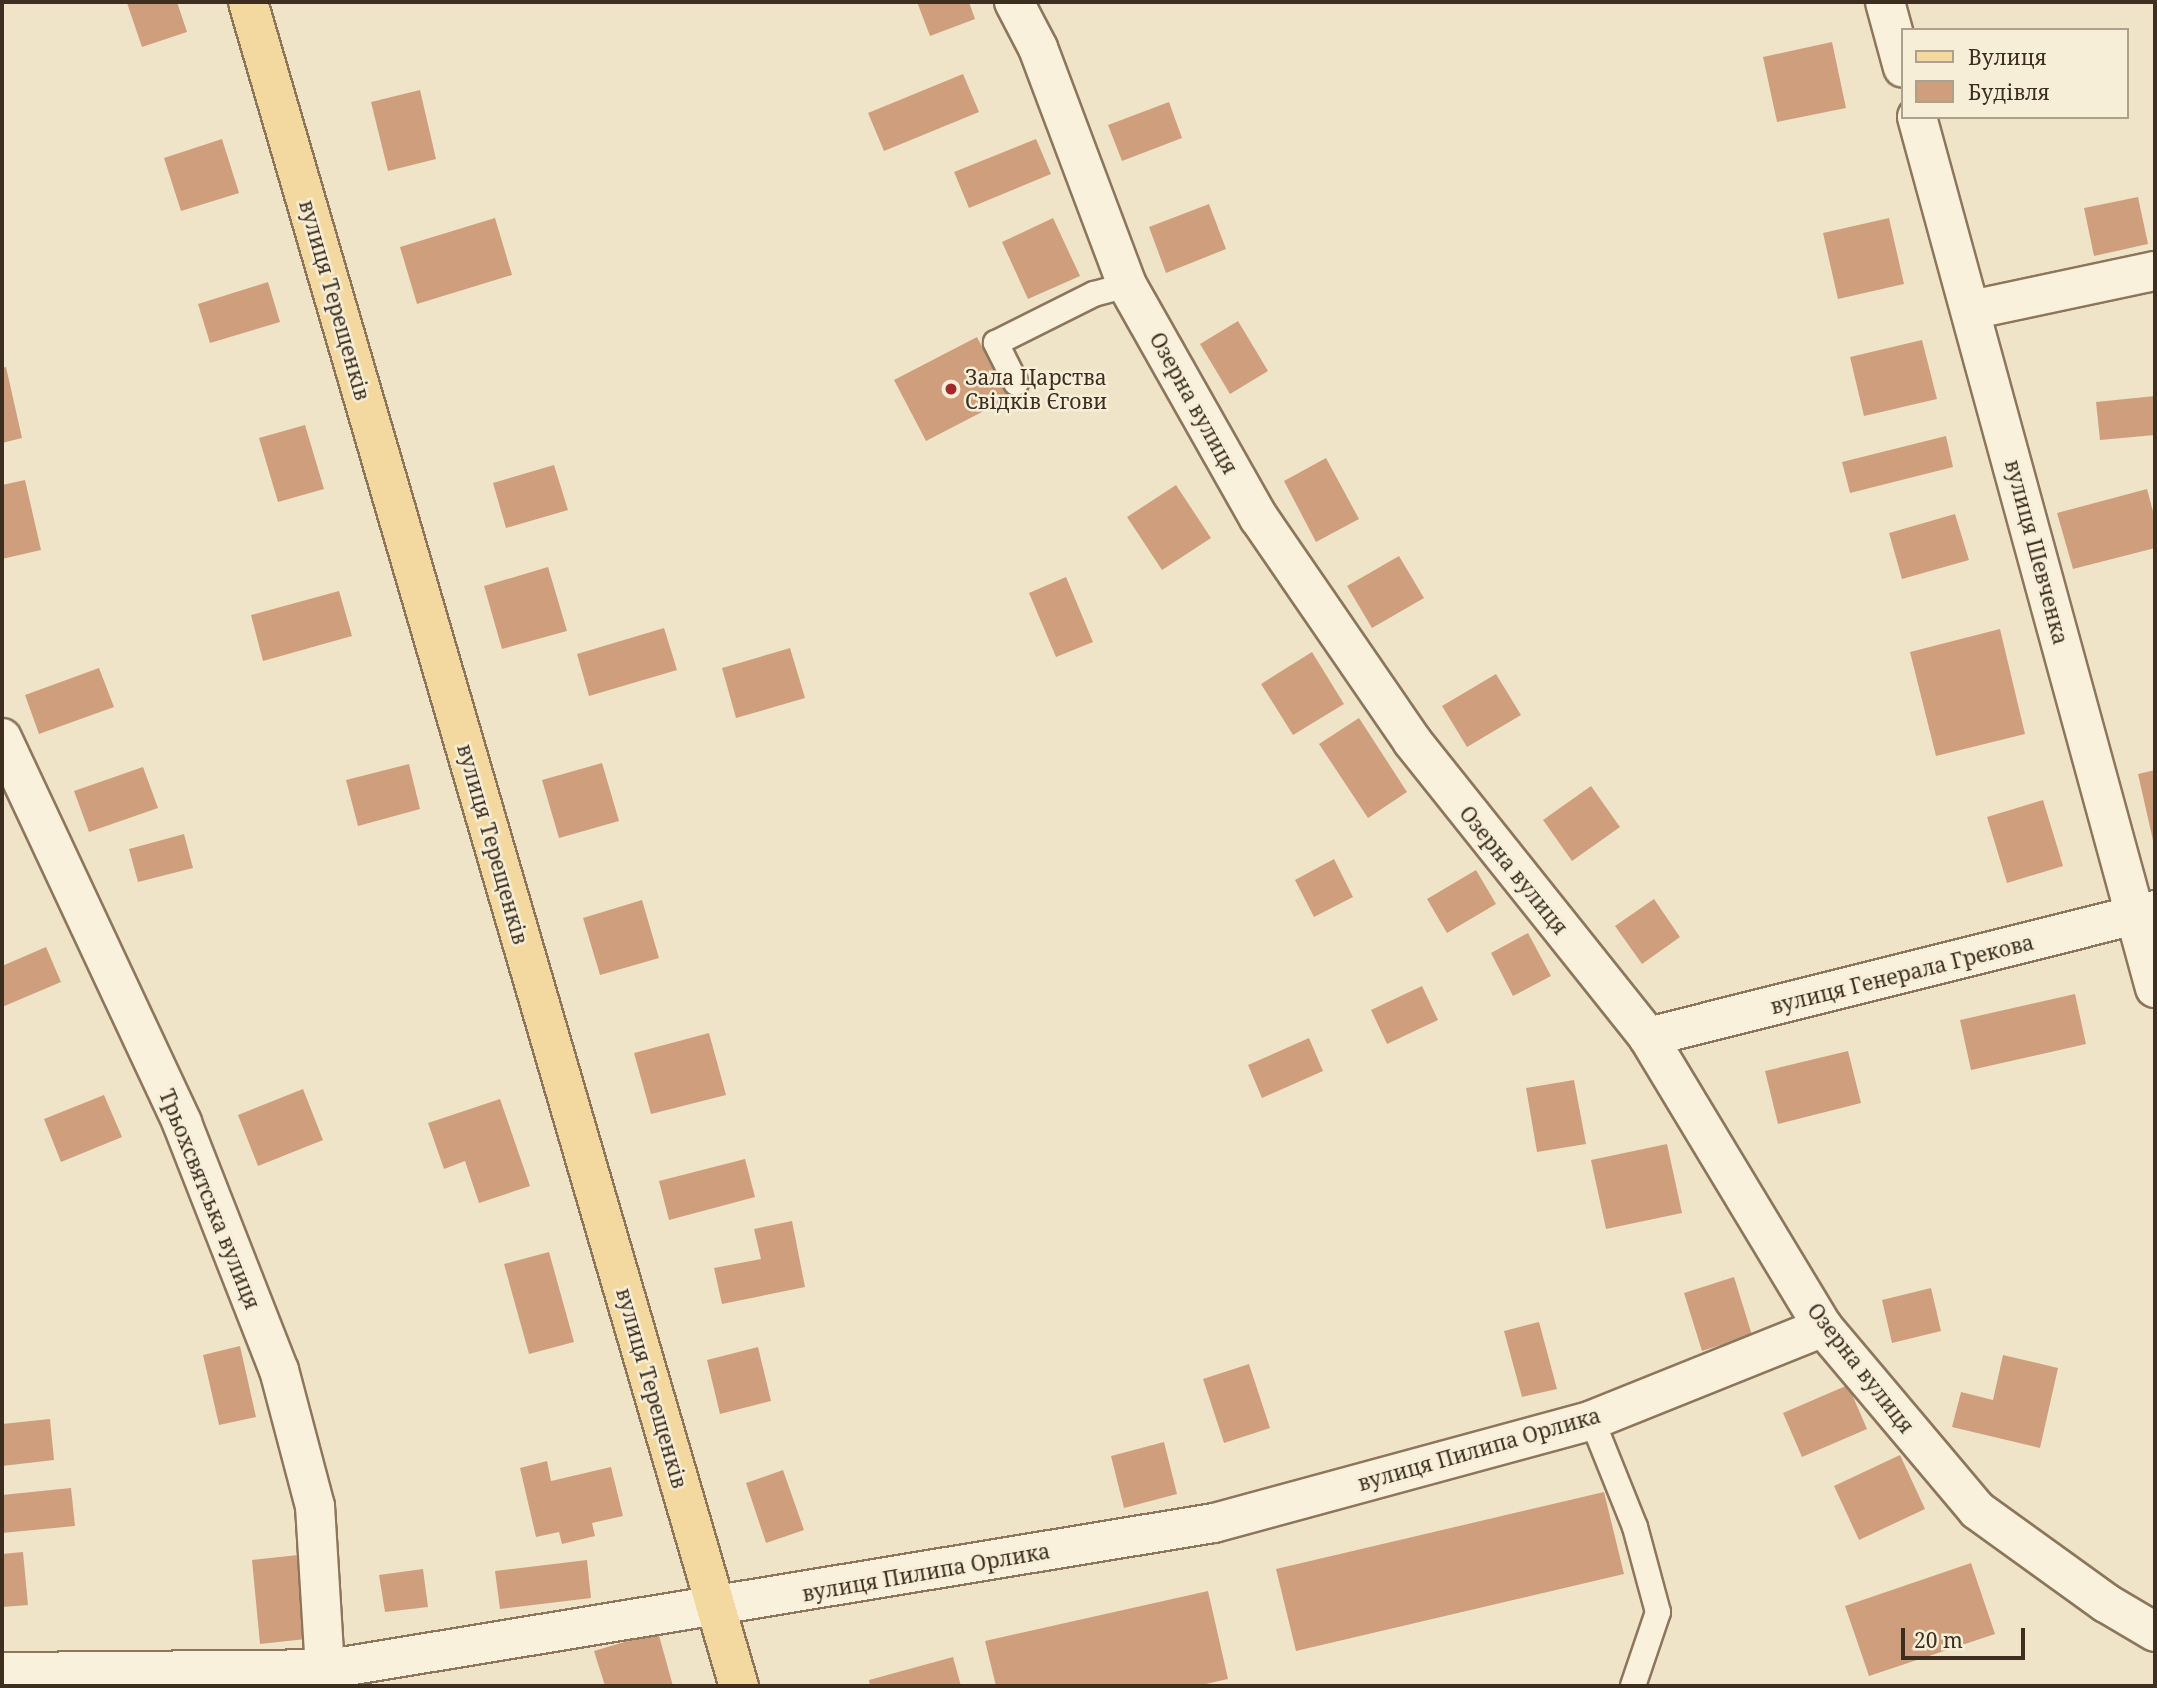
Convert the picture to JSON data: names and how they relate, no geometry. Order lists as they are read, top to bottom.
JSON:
{
  "streets": {
    "main road": ["вулиця Терещенків"],
    "street": [
      "Озерна вулиця",
      "вулиця Шевченка",
      "вулиця Генерала Грекова",
      "Трьохсвятська вулиця",
      "вулиця Пилипа Орлика"
    ]
  },
  "crossings": [
    ["вулиця Терещенків", "вулиця Пилипа Орлика"],
    ["Озерна вулиця", "вулиця Генерала Грекова"],
    ["Озерна вулиця", "вулиця Пилипа Орлика"],
    ["вулиця Шевченка", "вулиця Генерала Грекова"],
    ["Трьохсвятська вулиця", "вулиця Пилипа Орлика"]
  ],
  "places": ["Зала Царства Свідків Єгови"],
  "legend": ["Вулиця", "Будівля"],
  "scale_bar": "20 m"
}
